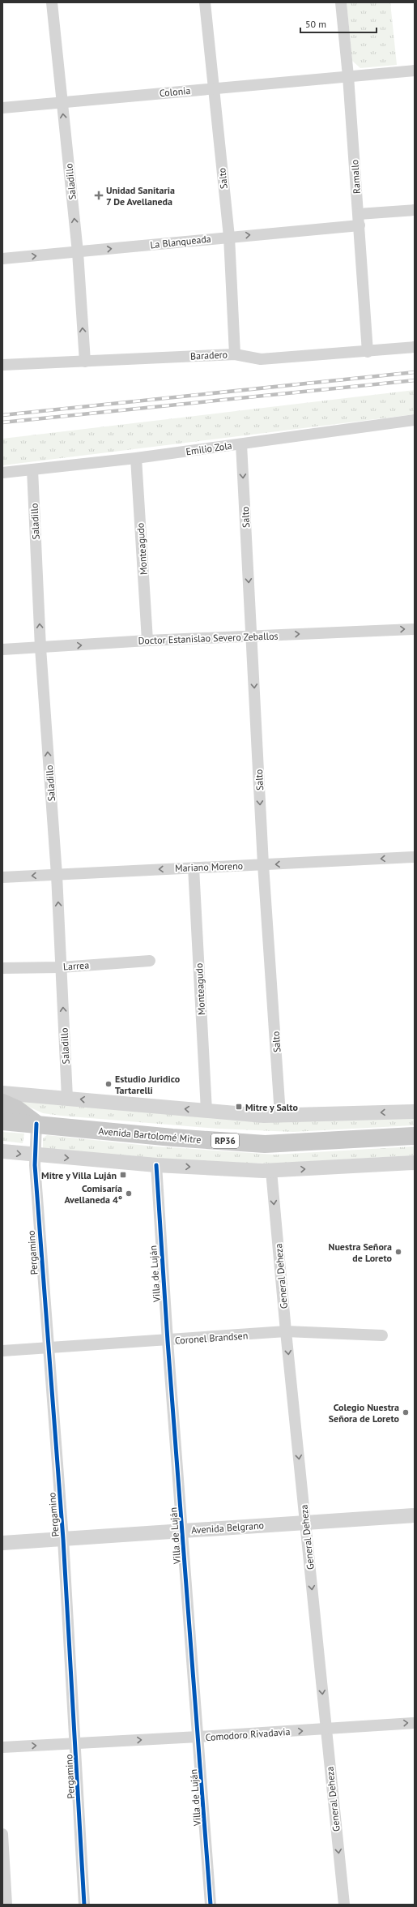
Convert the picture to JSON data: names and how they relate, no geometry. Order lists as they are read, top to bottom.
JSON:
{
  "streets": {
    "main road": ["Avenida Bartolomé Mitre", "RP36"],
    "street": [
      "Colonia",
      "Ramallo",
      "Salto",
      "Saladillo",
      "La Blanqueada",
      "Baradero",
      "Emilio Zola",
      "Monteagudo",
      "Doctor Estanislao Severo Zeballos",
      "Mariano Moreno",
      "Larrea",
      "Pergamino",
      "Villa de Luján",
      "General Deheza",
      "Coronel Brandsen",
      "Avenida Belgrano",
      "Comodoro Rivadavia"
    ]
  },
  "crossings": [
    ["Colonia", "Ramallo"],
    ["Colonia", "Salto"],
    ["Colonia", "Saladillo"],
    ["Ramallo", "La Blanqueada"],
    ["Ramallo", "Baradero"],
    ["Salto", "La Blanqueada"],
    ["Salto", "Baradero"],
    ["Salto", "Emilio Zola"],
    ["Salto", "Doctor Estanislao Severo Zeballos"],
    ["Salto", "Mariano Moreno"],
    ["Saladillo", "La Blanqueada"],
    ["Saladillo", "Baradero"],
    ["Saladillo", "Emilio Zola"],
    ["Saladillo", "Doctor Estanislao Severo Zeballos"],
    ["Saladillo", "Mariano Moreno"],
    ["Saladillo", "Larrea"],
    ["Emilio Zola", "Monteagudo"],
    ["Monteagudo", "Doctor Estanislao Severo Zeballos"],
    ["Monteagudo", "Mariano Moreno"],
    ["Avenida Bartolomé Mitre", "Pergamino"],
    ["Pergamino", "Coronel Brandsen"],
    ["Pergamino", "Avenida Belgrano"],
    ["Pergamino", "Comodoro Rivadavia"],
    ["Villa de Luján", "Coronel Brandsen"],
    ["Villa de Luján", "Avenida Belgrano"],
    ["Villa de Luján", "Comodoro Rivadavia"],
    ["General Deheza", "Coronel Brandsen"],
    ["General Deheza", "Avenida Belgrano"],
    ["General Deheza", "Comodoro Rivadavia"]
  ],
  "one_way": [
    "Salto",
    "Saladillo",
    "La Blanqueada",
    "Doctor Estanislao Severo Zeballos",
    "Mariano Moreno",
    "General Deheza",
    "Comodoro Rivadavia"
  ],
  "places": {
    "health": ["Unidad Sanitaria 7 De Avellaneda"],
    "other": [
      "Estudio Juridico Tartarelli",
      "Comisaría Avellaneda 4°",
      "Nuestra Señora de Loreto",
      "Colegio Nuestra Señora de Loreto"
    ],
    "transit": ["Mitre y Salto", "Mitre y Villa Luján"]
  },
  "scale_bar": "50 m"
}
